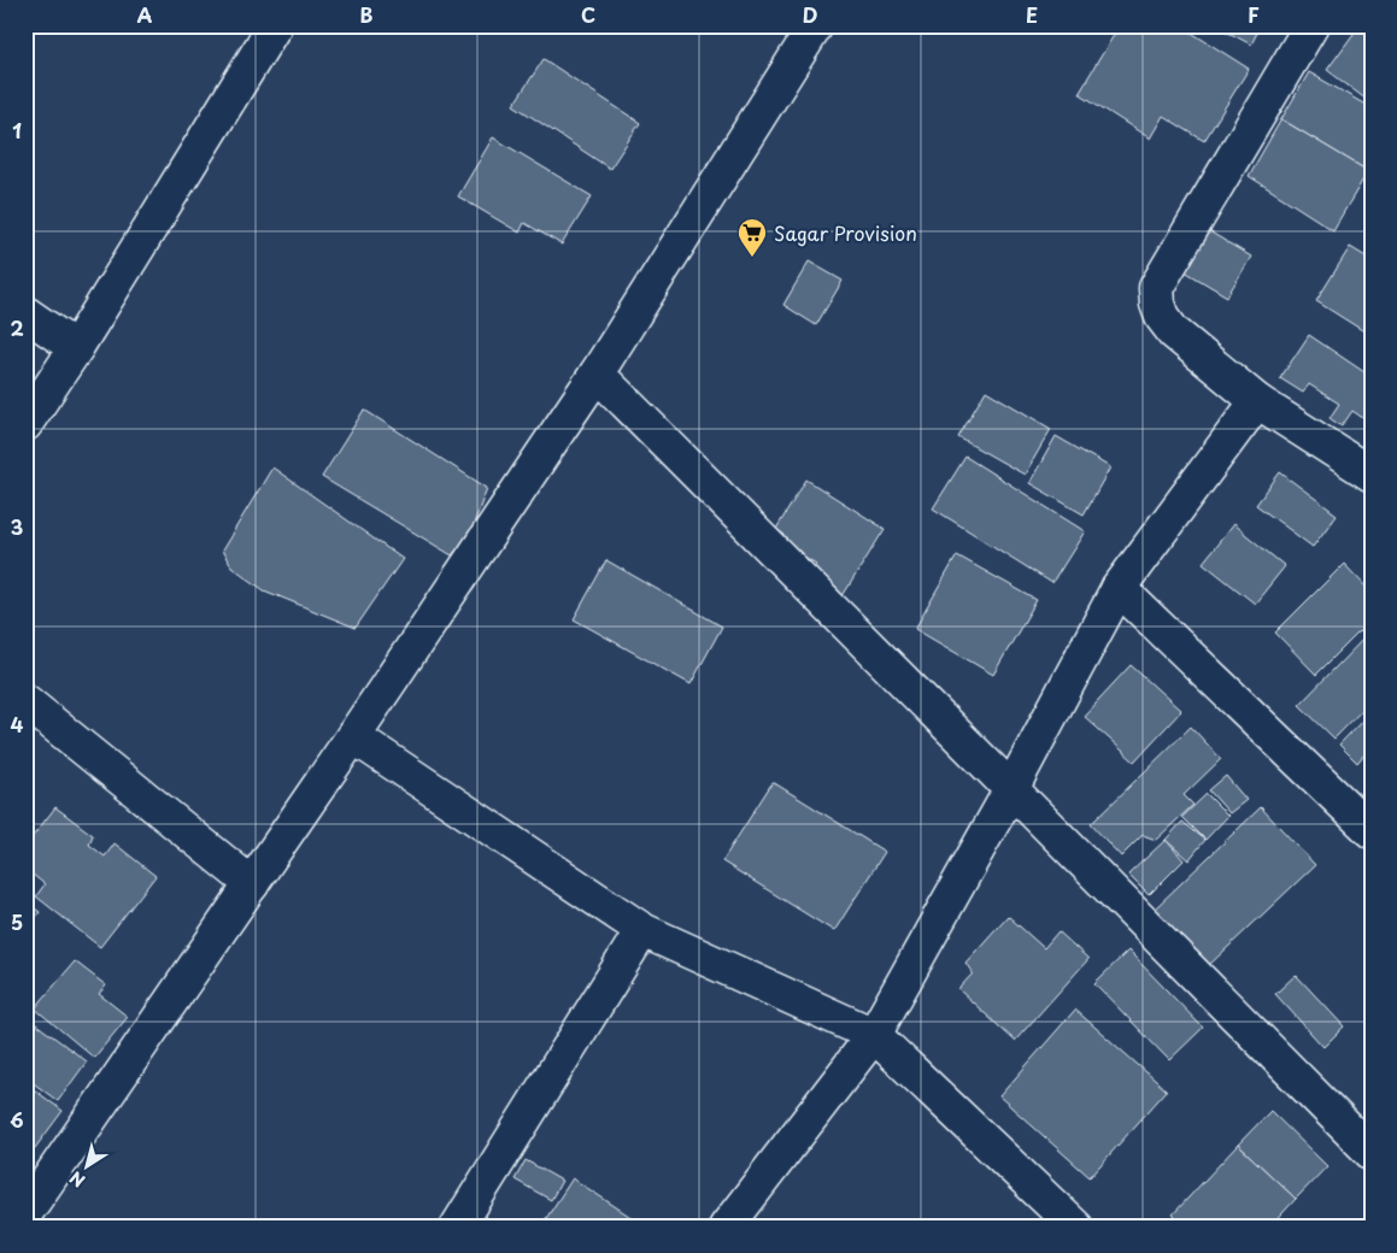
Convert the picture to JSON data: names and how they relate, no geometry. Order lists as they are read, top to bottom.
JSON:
{
  "places": {
    "supermarket": ["Sagar Provision"]
  },
  "north": "bottom left",
  "grid": {
    "columns": [
      "A",
      "B",
      "C",
      "D",
      "E",
      "F"
    ],
    "rows": [
      "1",
      "2",
      "3",
      "4",
      "5",
      "6"
    ]
  }
}
